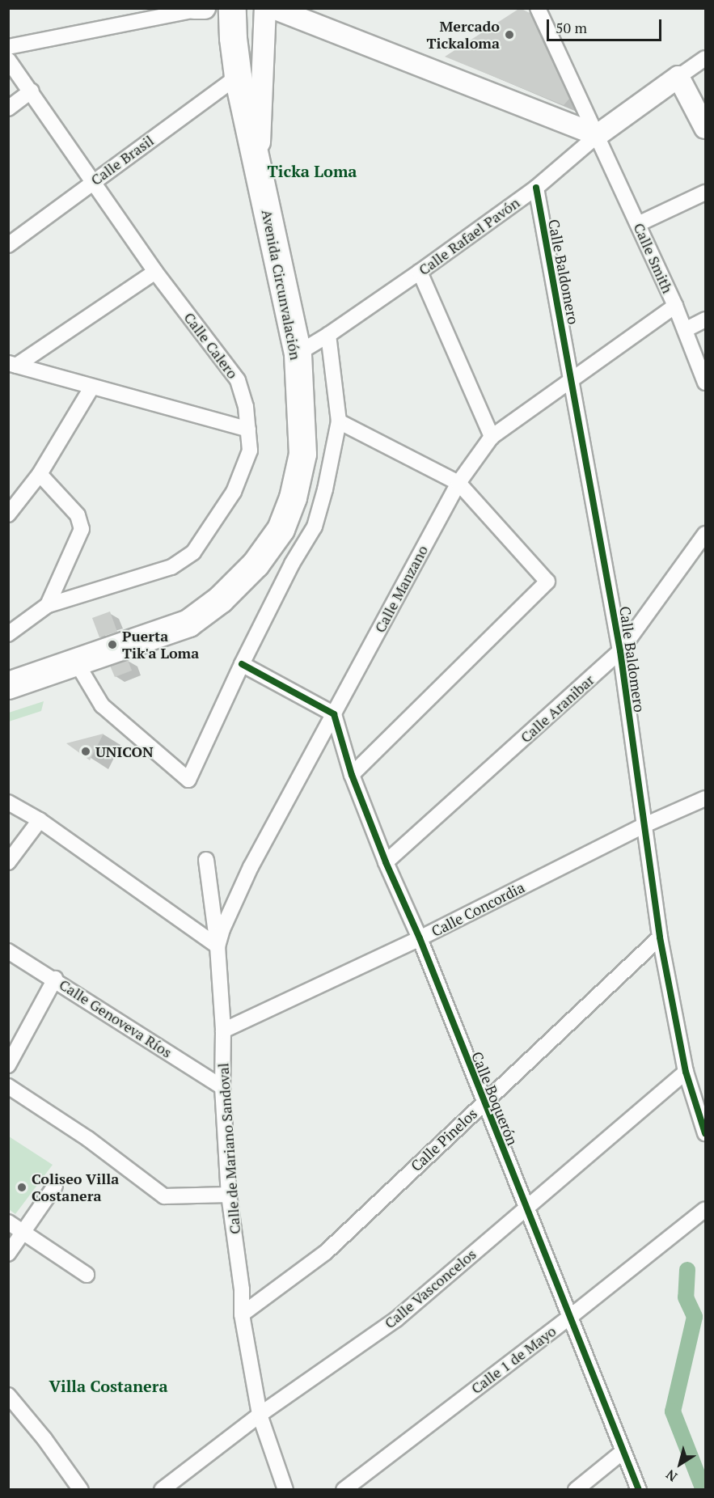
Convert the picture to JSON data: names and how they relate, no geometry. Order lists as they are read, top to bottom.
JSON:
{
  "streets": {
    "highway": ["Avenida Circunvalación"],
    "main road": ["Calle Rafael Pavón"],
    "street": [
      "Calle Brasil",
      "Calle Smith",
      "Calle Baldomero",
      "Calle Calero",
      "Calle Manzano",
      "Calle Aranibar",
      "Calle Concordia",
      "Calle Genoveva Ríos",
      "Calle Boquerón",
      "Calle Pinelos",
      "Calle de Mariano Sandoval",
      "Calle Vasconcelos",
      "Calle 1 de Mayo"
    ]
  },
  "crossings": [
    ["Calle Brasil", "Avenida Circunvalación"],
    ["Calle Brasil", "Calle Calero"],
    ["Calle Rafael Pavón", "Calle Smith"],
    ["Calle Rafael Pavón", "Calle Baldomero"],
    ["Calle Rafael Pavón", "Avenida Circunvalación"],
    ["Calle Smith", "Calle Manzano"],
    ["Calle Baldomero", "Calle Manzano"],
    ["Calle Baldomero", "Calle Aranibar"],
    ["Calle Baldomero", "Calle Concordia"],
    ["Calle Baldomero", "Calle Pinelos"],
    ["Calle Baldomero", "Calle Vasconcelos"],
    ["Calle Manzano", "Calle Boquerón"],
    ["Calle Manzano", "Calle de Mariano Sandoval"],
    ["Calle Aranibar", "Calle Boquerón"],
    ["Calle Concordia", "Calle Boquerón"],
    ["Calle Concordia", "Calle de Mariano Sandoval"],
    ["Calle Genoveva Ríos", "Calle de Mariano Sandoval"],
    ["Calle Boquerón", "Calle Pinelos"],
    ["Calle Boquerón", "Calle Vasconcelos"],
    ["Calle Boquerón", "Calle 1 de Mayo"],
    ["Calle Pinelos", "Calle de Mariano Sandoval"],
    ["Calle de Mariano Sandoval", "Calle Vasconcelos"]
  ],
  "districts": ["Ticka Loma", "Villa Costanera"],
  "places": [
    "Mercado Tickaloma",
    "Puerta Tik'a Loma",
    "UNICON",
    "Coliseo Villa Costanera"
  ],
  "scale_bar": "50 m",
  "north": "bottom left"
}
